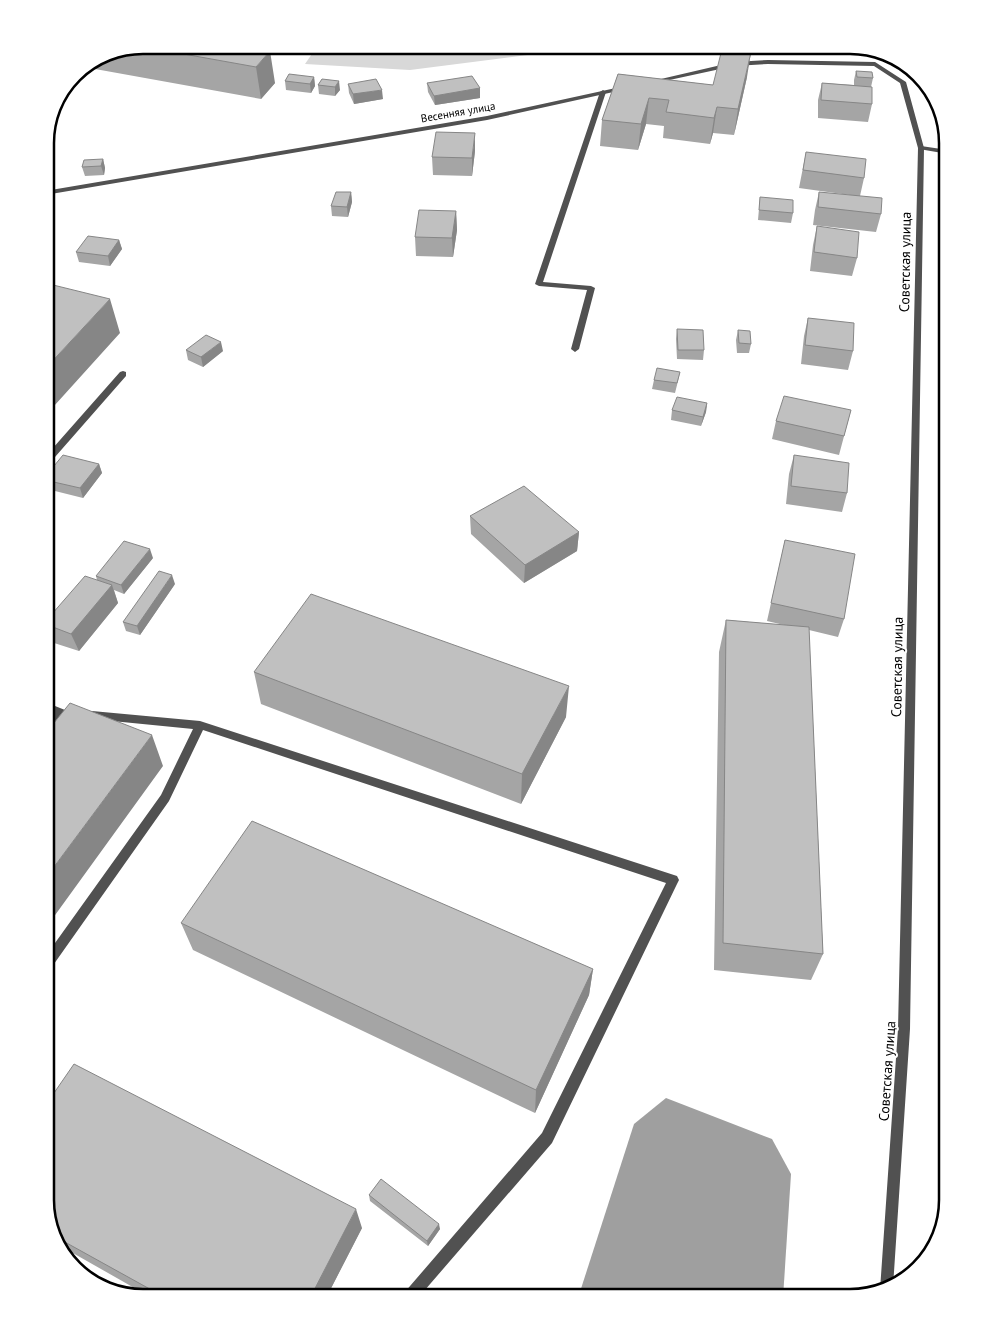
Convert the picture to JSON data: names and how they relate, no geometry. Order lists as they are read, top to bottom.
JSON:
{
  "streets": {
    "street": ["Весенняя улица", "Советская улица"]
  }
}
